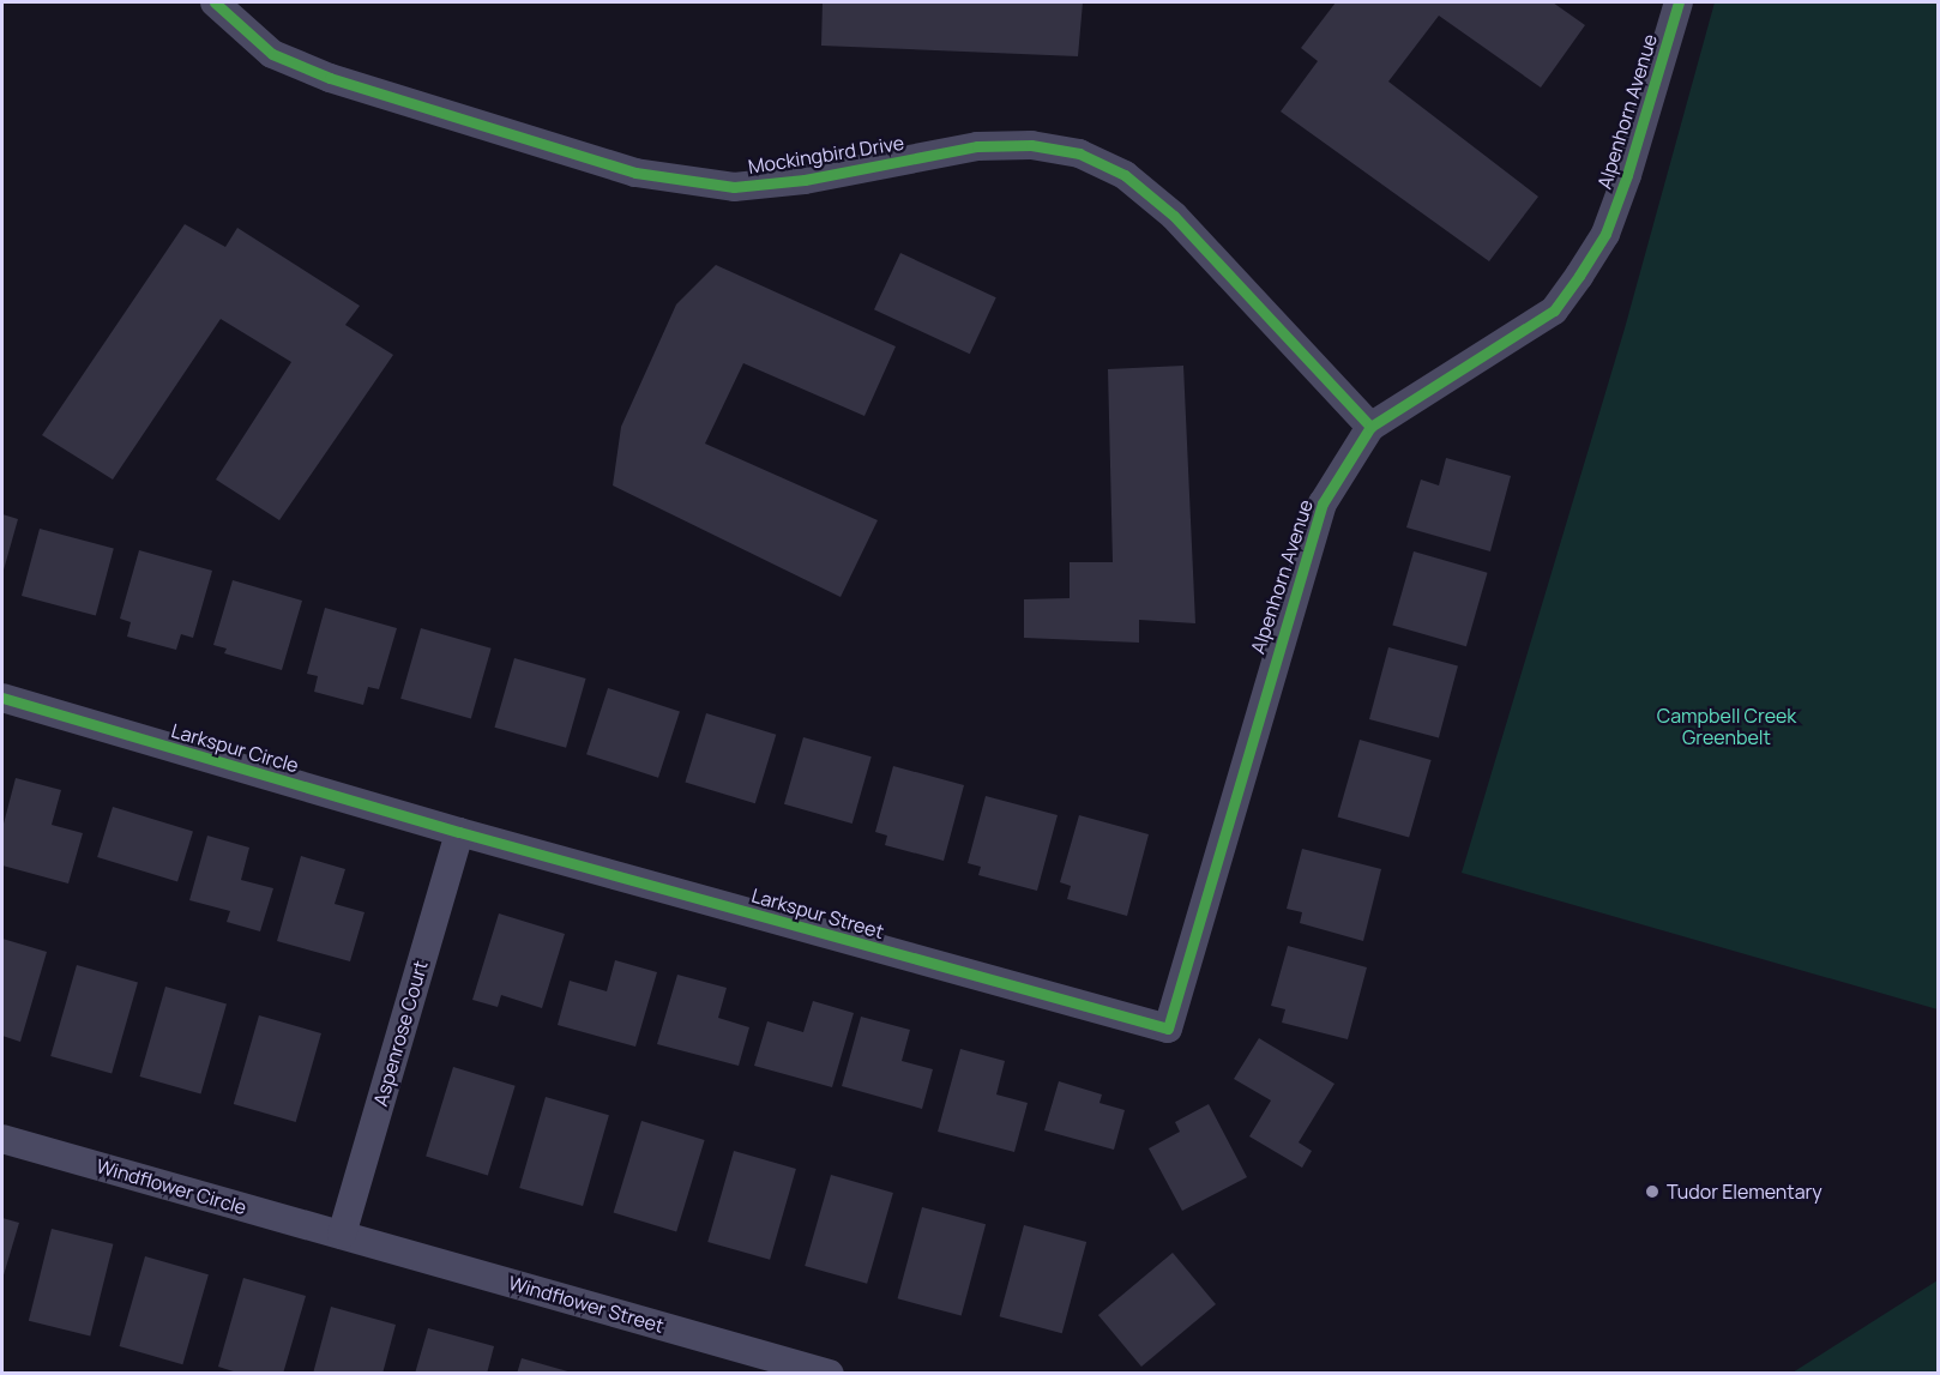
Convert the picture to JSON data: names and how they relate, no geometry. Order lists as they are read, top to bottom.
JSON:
{
  "streets": {
    "street": [
      "Alpenhorn Avenue",
      "Mockingbird Drive",
      "Larkspur Circle",
      "Larkspur Street",
      "Aspenrose Court",
      "Windflower Circle",
      "Windflower Street"
    ]
  },
  "crossings": [
    ["Alpenhorn Avenue", "Mockingbird Drive"],
    ["Alpenhorn Avenue", "Larkspur Street"],
    ["Larkspur Circle", "Larkspur Street"],
    ["Larkspur Circle", "Aspenrose Court"],
    ["Larkspur Street", "Aspenrose Court"],
    ["Aspenrose Court", "Windflower Circle"],
    ["Aspenrose Court", "Windflower Street"],
    ["Windflower Circle", "Windflower Street"]
  ],
  "parks": ["Campbell Creek Greenbelt"],
  "places": ["Tudor Elementary"]
}
